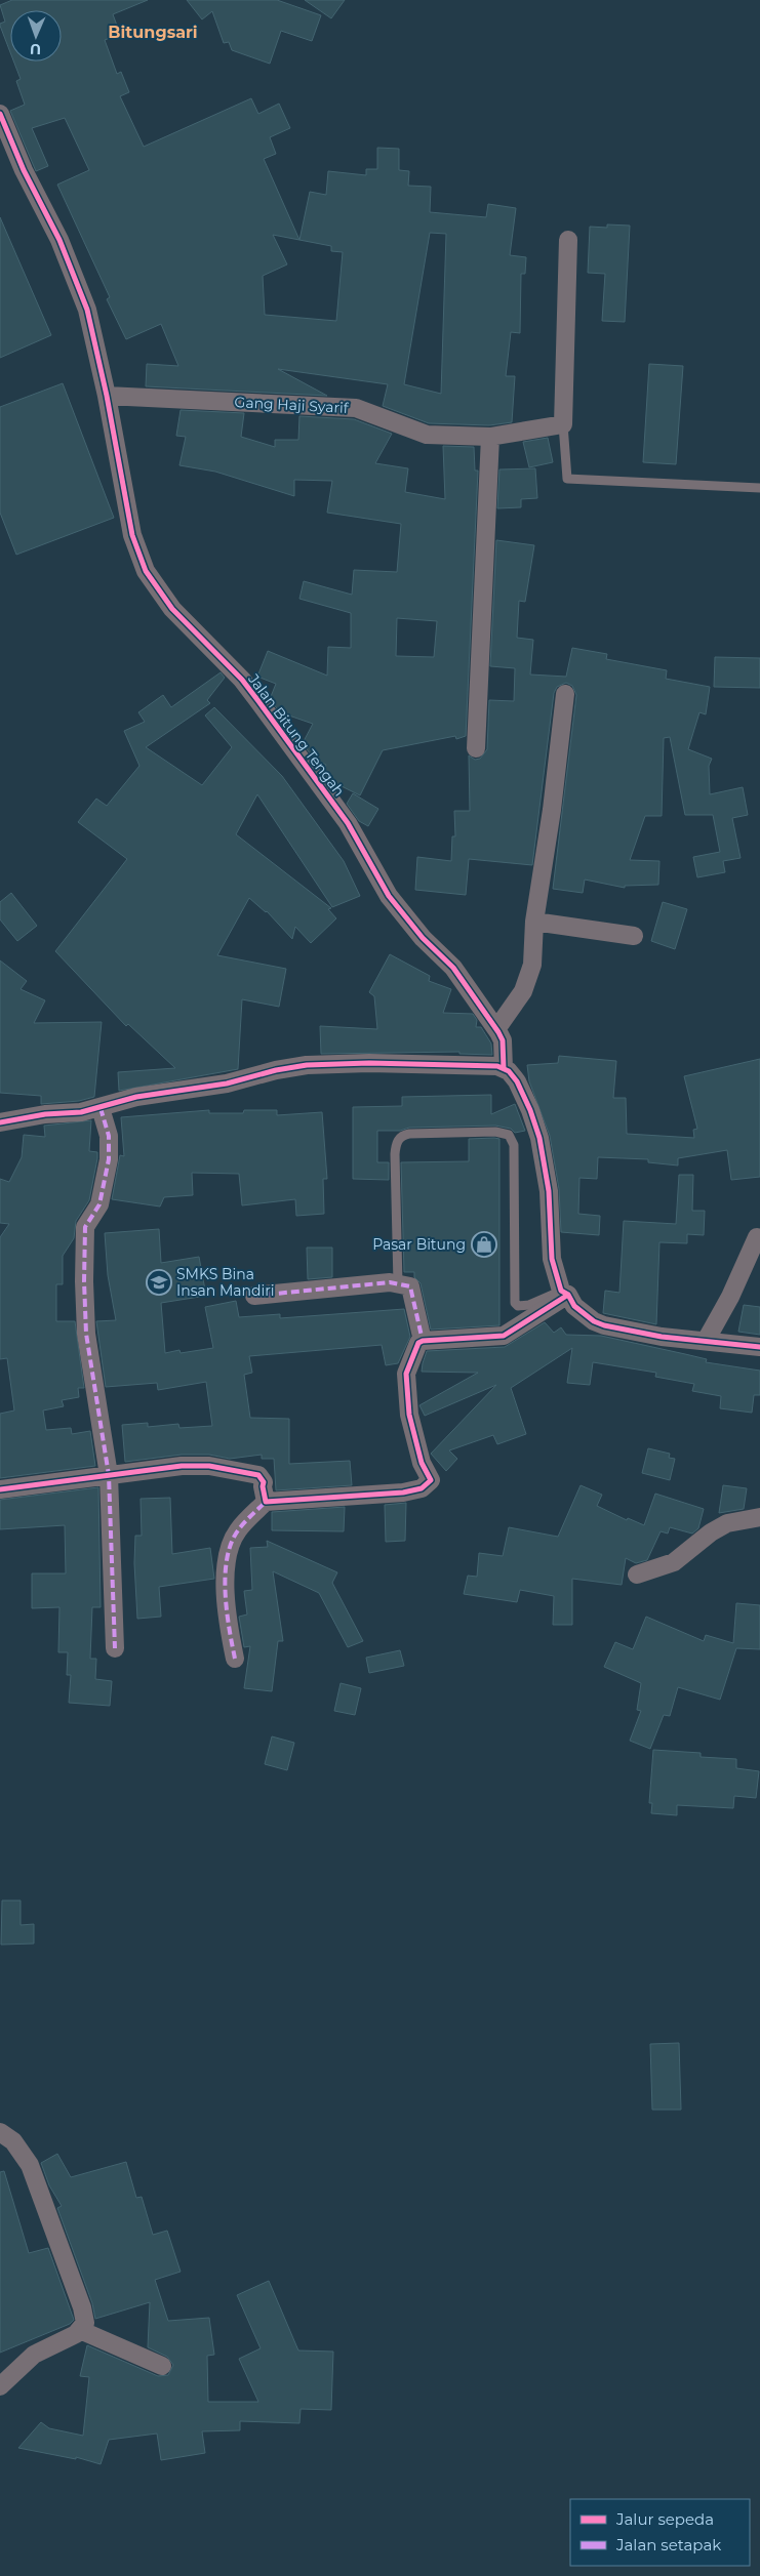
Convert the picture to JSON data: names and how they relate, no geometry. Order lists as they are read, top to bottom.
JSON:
{
  "streets": {
    "street": ["Gang Haji Syarif", "Jalan Bitung Tengah"]
  },
  "crossings": [
    ["Gang Haji Syarif", "Jalan Bitung Tengah"]
  ],
  "districts": ["Bitungsari"],
  "places": {
    "shop": ["Pasar Bitung"],
    "school or university": ["SMKS Bina Insan Mandiri"]
  },
  "legend": ["Jalur sepeda", "Jalan setapak"],
  "north": "bottom"
}
